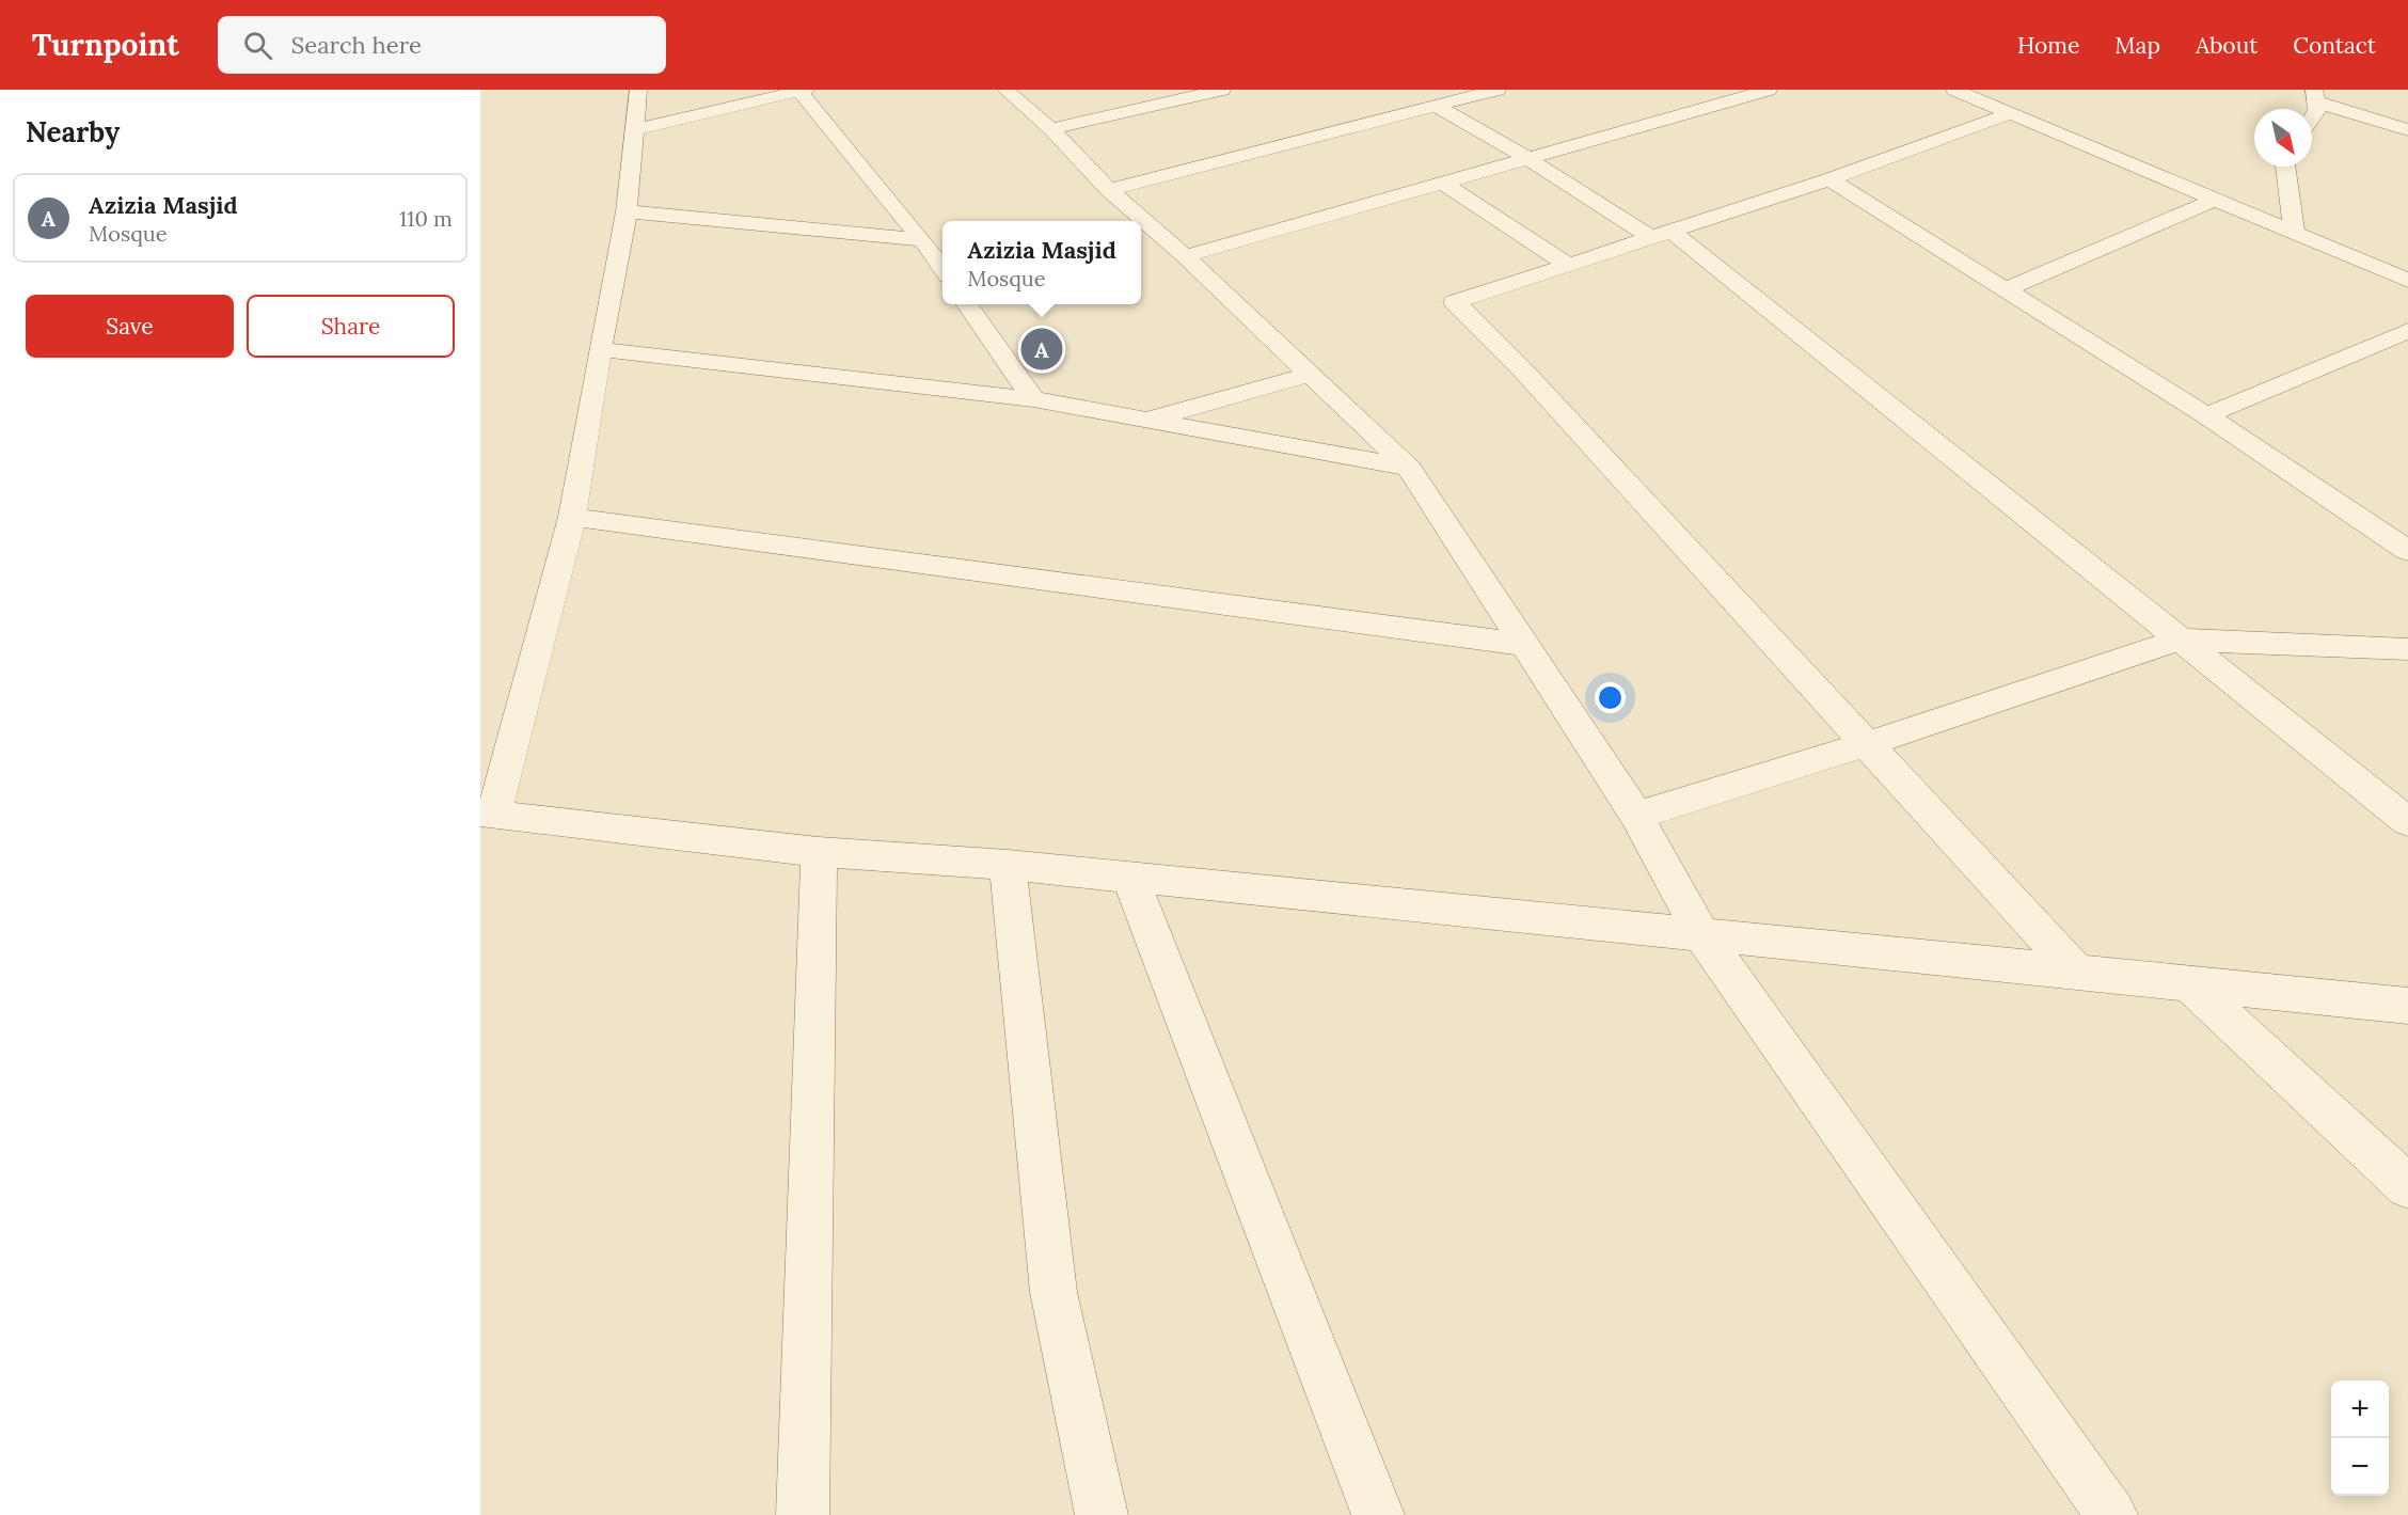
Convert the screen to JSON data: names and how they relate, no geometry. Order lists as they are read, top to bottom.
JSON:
{
  "north": "bottom right",
  "page": {
    "header": "Turnpoint",
    "search": "Search here",
    "nav": [
      "Home",
      "Map",
      "About",
      "Contact"
    ],
    "heading": "Nearby",
    "list": [
      {
        "mark": "A",
        "name": "Azizia Masjid",
        "note": "Mosque",
        "value": "110 m"
      }
    ],
    "popup": ["Azizia Masjid", "Mosque"],
    "buttons": ["Save", "Share"],
    "pins": "A",
    "map_buttons": ["+", "−"]
  }
}
